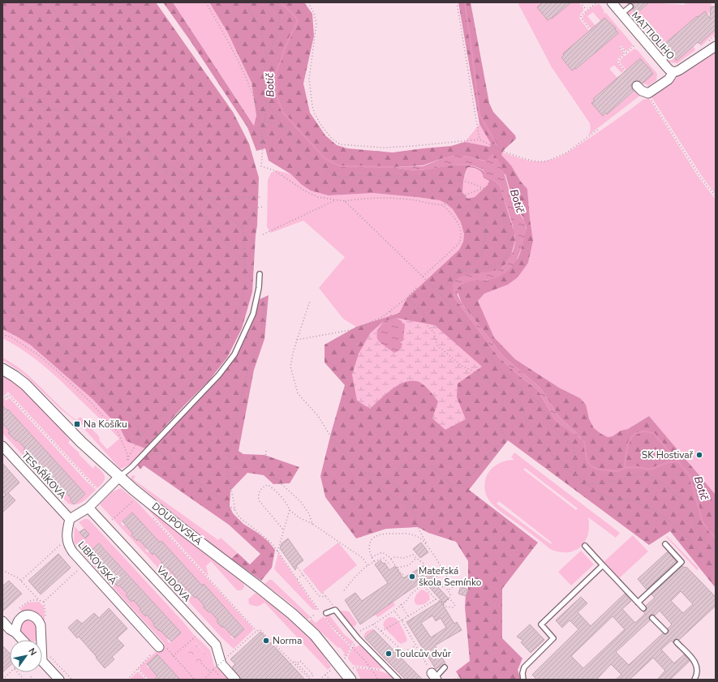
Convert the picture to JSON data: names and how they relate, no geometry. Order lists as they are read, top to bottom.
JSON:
{
  "streets": {
    "street": [
      "MATTIOLIHO",
      "TESAŘÍKOVA",
      "DOUPOVSKÁ",
      "LIBKOVSKÁ",
      "VAJDOVA"
    ]
  },
  "crossings": [
    ["TESAŘÍKOVA", "LIBKOVSKÁ"]
  ],
  "water": ["Botič"],
  "places": {
    "transit": ["Na Košíku"],
    "other": [
      "SK Hostivař",
      "Mateřská škola Semínko",
      "Norma",
      "Toulcův dvůr"
    ]
  },
  "north": "top right"
}
